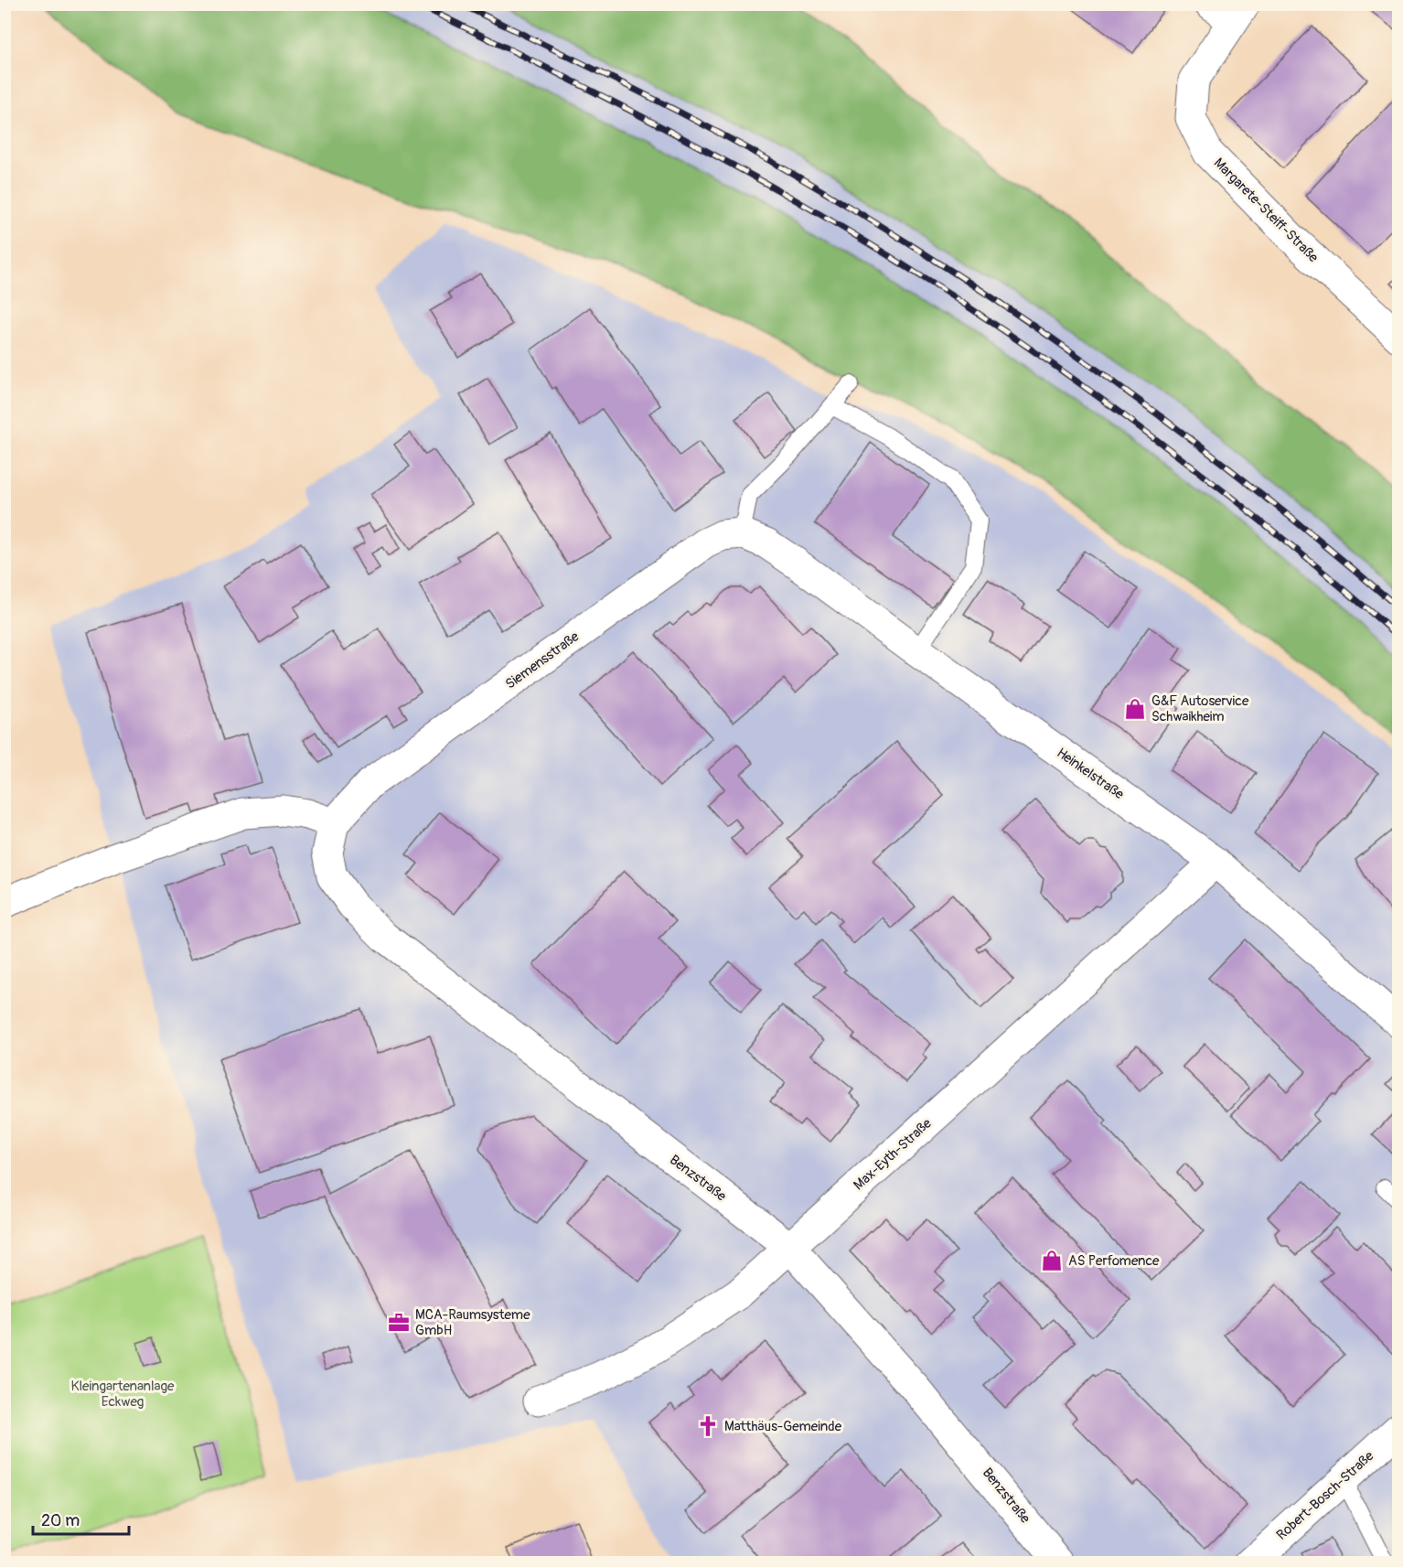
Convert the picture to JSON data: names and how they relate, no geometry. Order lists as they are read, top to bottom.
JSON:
{
  "streets": {
    "street": [
      "Margarete-Steiff-Straße",
      "Siemensstraße",
      "Heinkelstraße",
      "Max-Eyth-Straße",
      "Benzstraße",
      "Robert-Bosch-Straße"
    ]
  },
  "crossings": [
    ["Siemensstraße", "Heinkelstraße"],
    ["Siemensstraße", "Benzstraße"],
    ["Heinkelstraße", "Max-Eyth-Straße"],
    ["Max-Eyth-Straße", "Benzstraße"]
  ],
  "parks": ["Kleingartenanlage Eckweg"],
  "places": {
    "shop": ["G&F Autoservice Schwaikheim", "AS Perfomence"],
    "office": ["MCA-Raumsysteme GmbH"],
    "church": ["Matthäus-Gemeinde"]
  },
  "scale_bar": "20 m"
}
